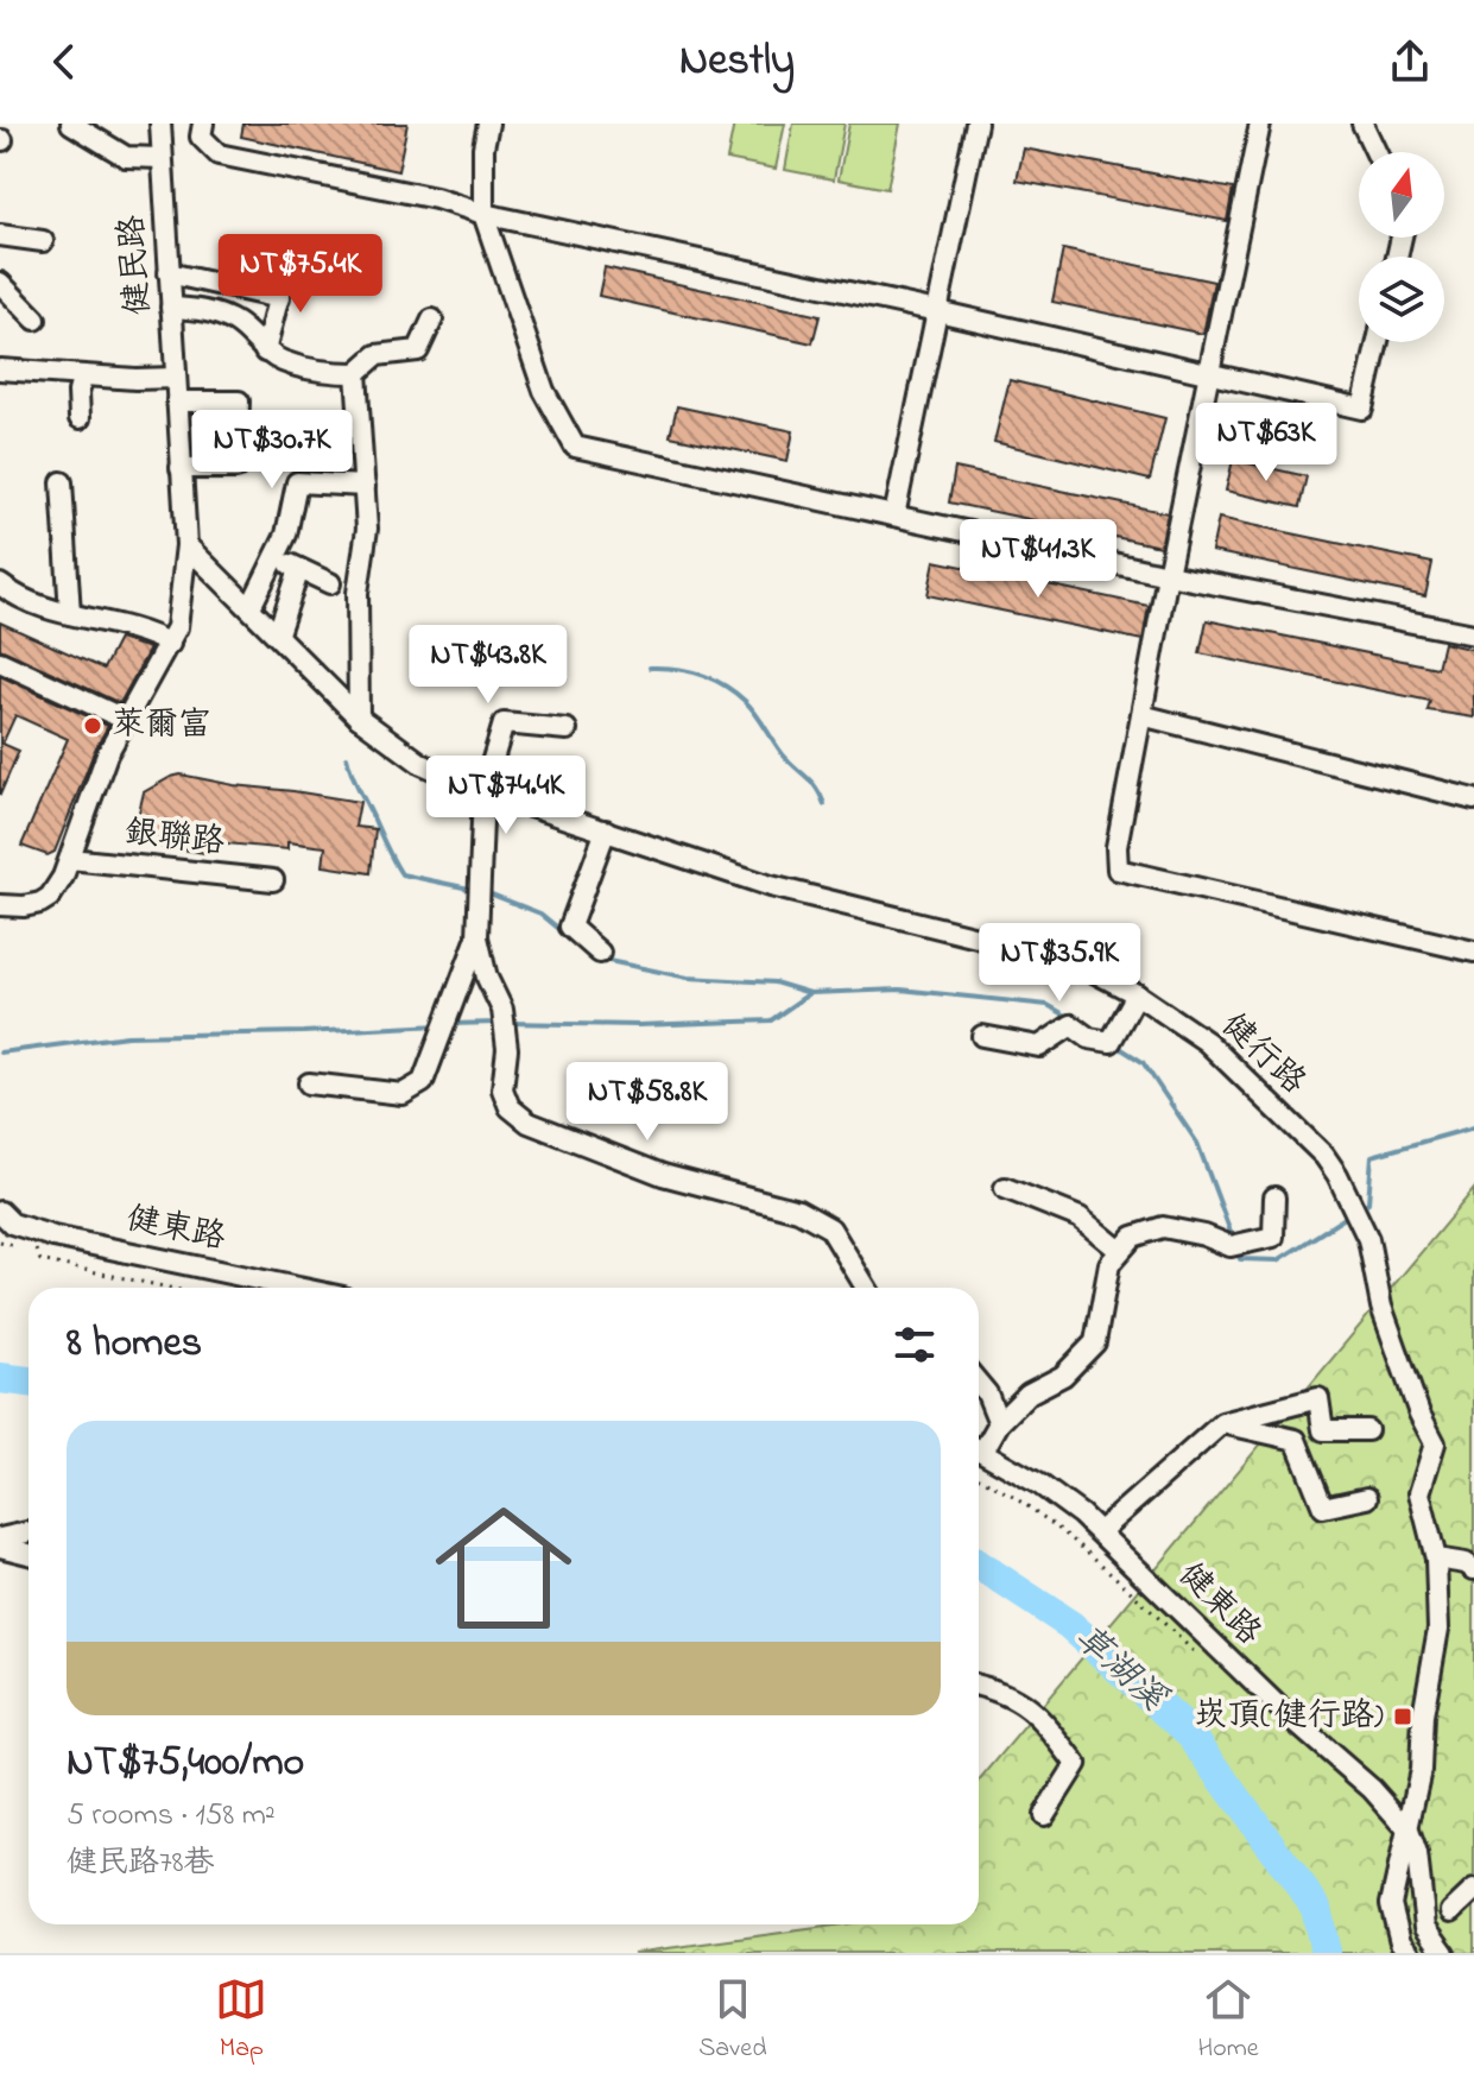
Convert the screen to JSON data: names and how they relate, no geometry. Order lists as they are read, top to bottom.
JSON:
{
  "streets": {
    "street": [
      "健民路",
      "銀聯路",
      "健行路",
      "健東路"
    ]
  },
  "crossings": [
    ["健民路", "銀聯路"],
    ["健民路", "健行路"],
    ["健行路", "健東路"]
  ],
  "water": ["草湖溪"],
  "places": {
    "other": ["萊爾富"],
    "transit": ["崁頂(健行路)"]
  },
  "north": "top",
  "page": {
    "header": "Nestly",
    "price": [
      "NT$75.4K",
      "NT$63K",
      "NT$30.7K",
      "NT$41.3K",
      "NT$43.8K",
      "NT$74.4K",
      "NT$35.9K",
      "NT$58.8K"
    ],
    "heading": "8 homes",
    "list": [
      {
        "name": "NT$75,400/mo",
        "note": "5 rooms · 158 m² · 健民路78巷"
      }
    ],
    "tabs": ["Map", "Saved", "Home"]
  }
}
